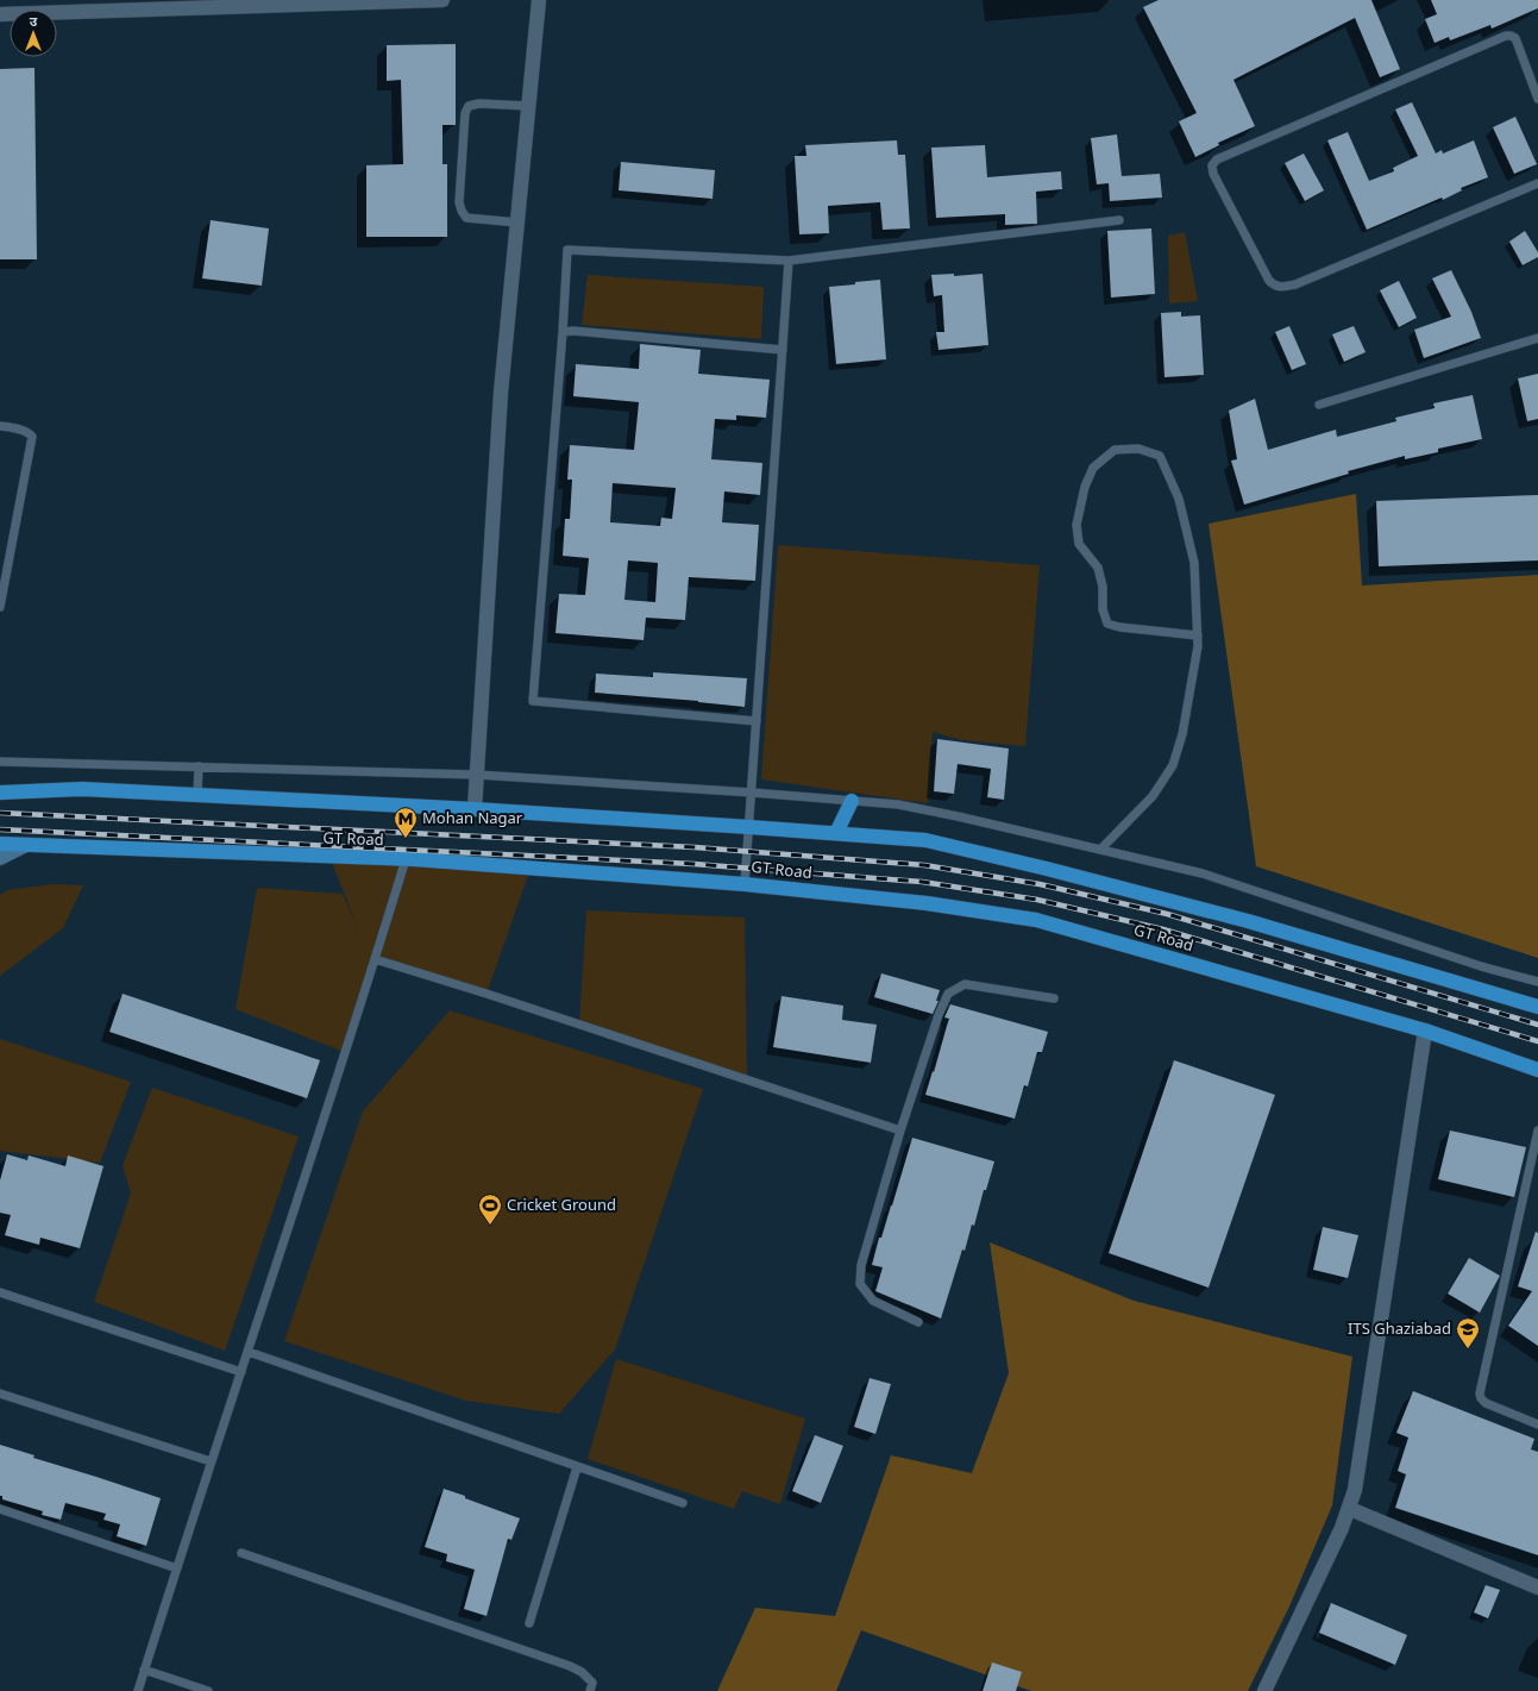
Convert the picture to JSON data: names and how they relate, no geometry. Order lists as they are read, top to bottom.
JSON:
{
  "streets": {
    "highway": ["GT Road"]
  },
  "places": {
    "metro station": ["Mohan Nagar"],
    "sports": ["Cricket Ground"],
    "school or university": ["ITS Ghaziabad"]
  },
  "north": "top"
}
